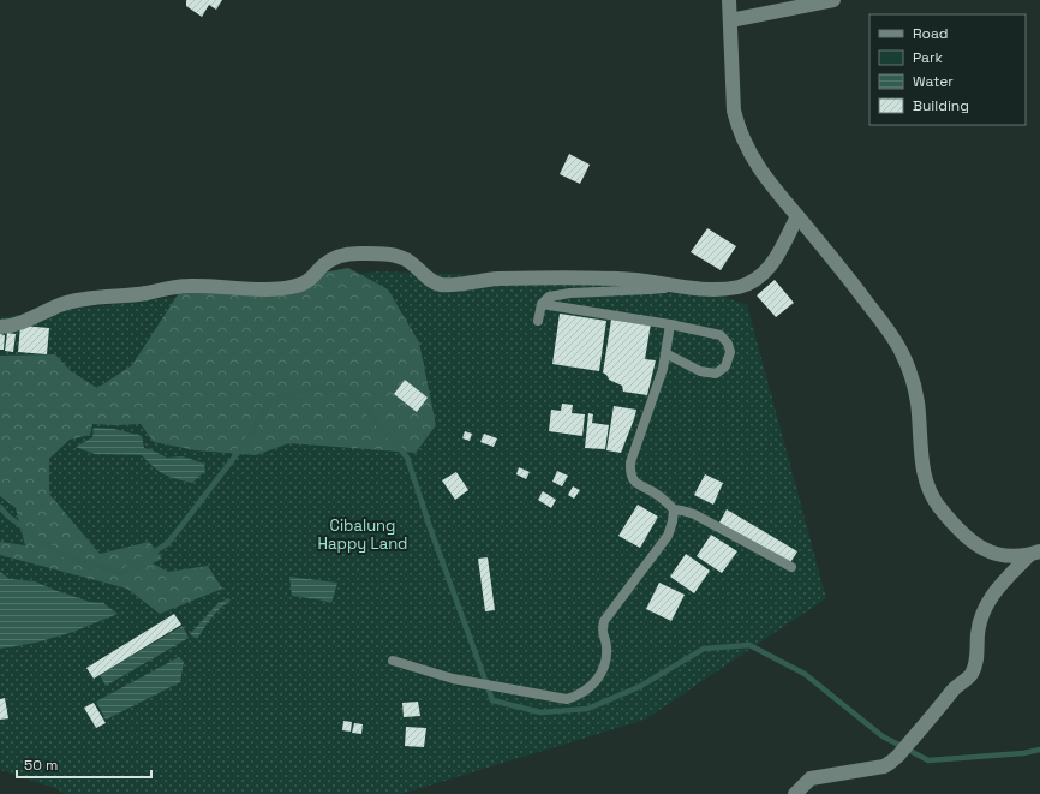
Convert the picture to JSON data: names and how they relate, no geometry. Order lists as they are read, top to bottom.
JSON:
{
  "parks": ["Cibalung Happy Land"],
  "legend": [
    "Road",
    "Park",
    "Water",
    "Building"
  ],
  "scale_bar": "50 m"
}
